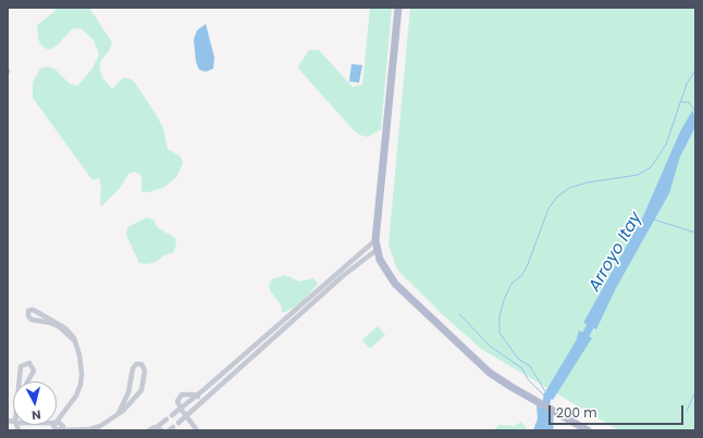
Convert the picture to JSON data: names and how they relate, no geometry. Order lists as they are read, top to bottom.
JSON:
{
  "water": ["Arroyo Itay"],
  "scale_bar": "200 m",
  "north": "bottom"
}
